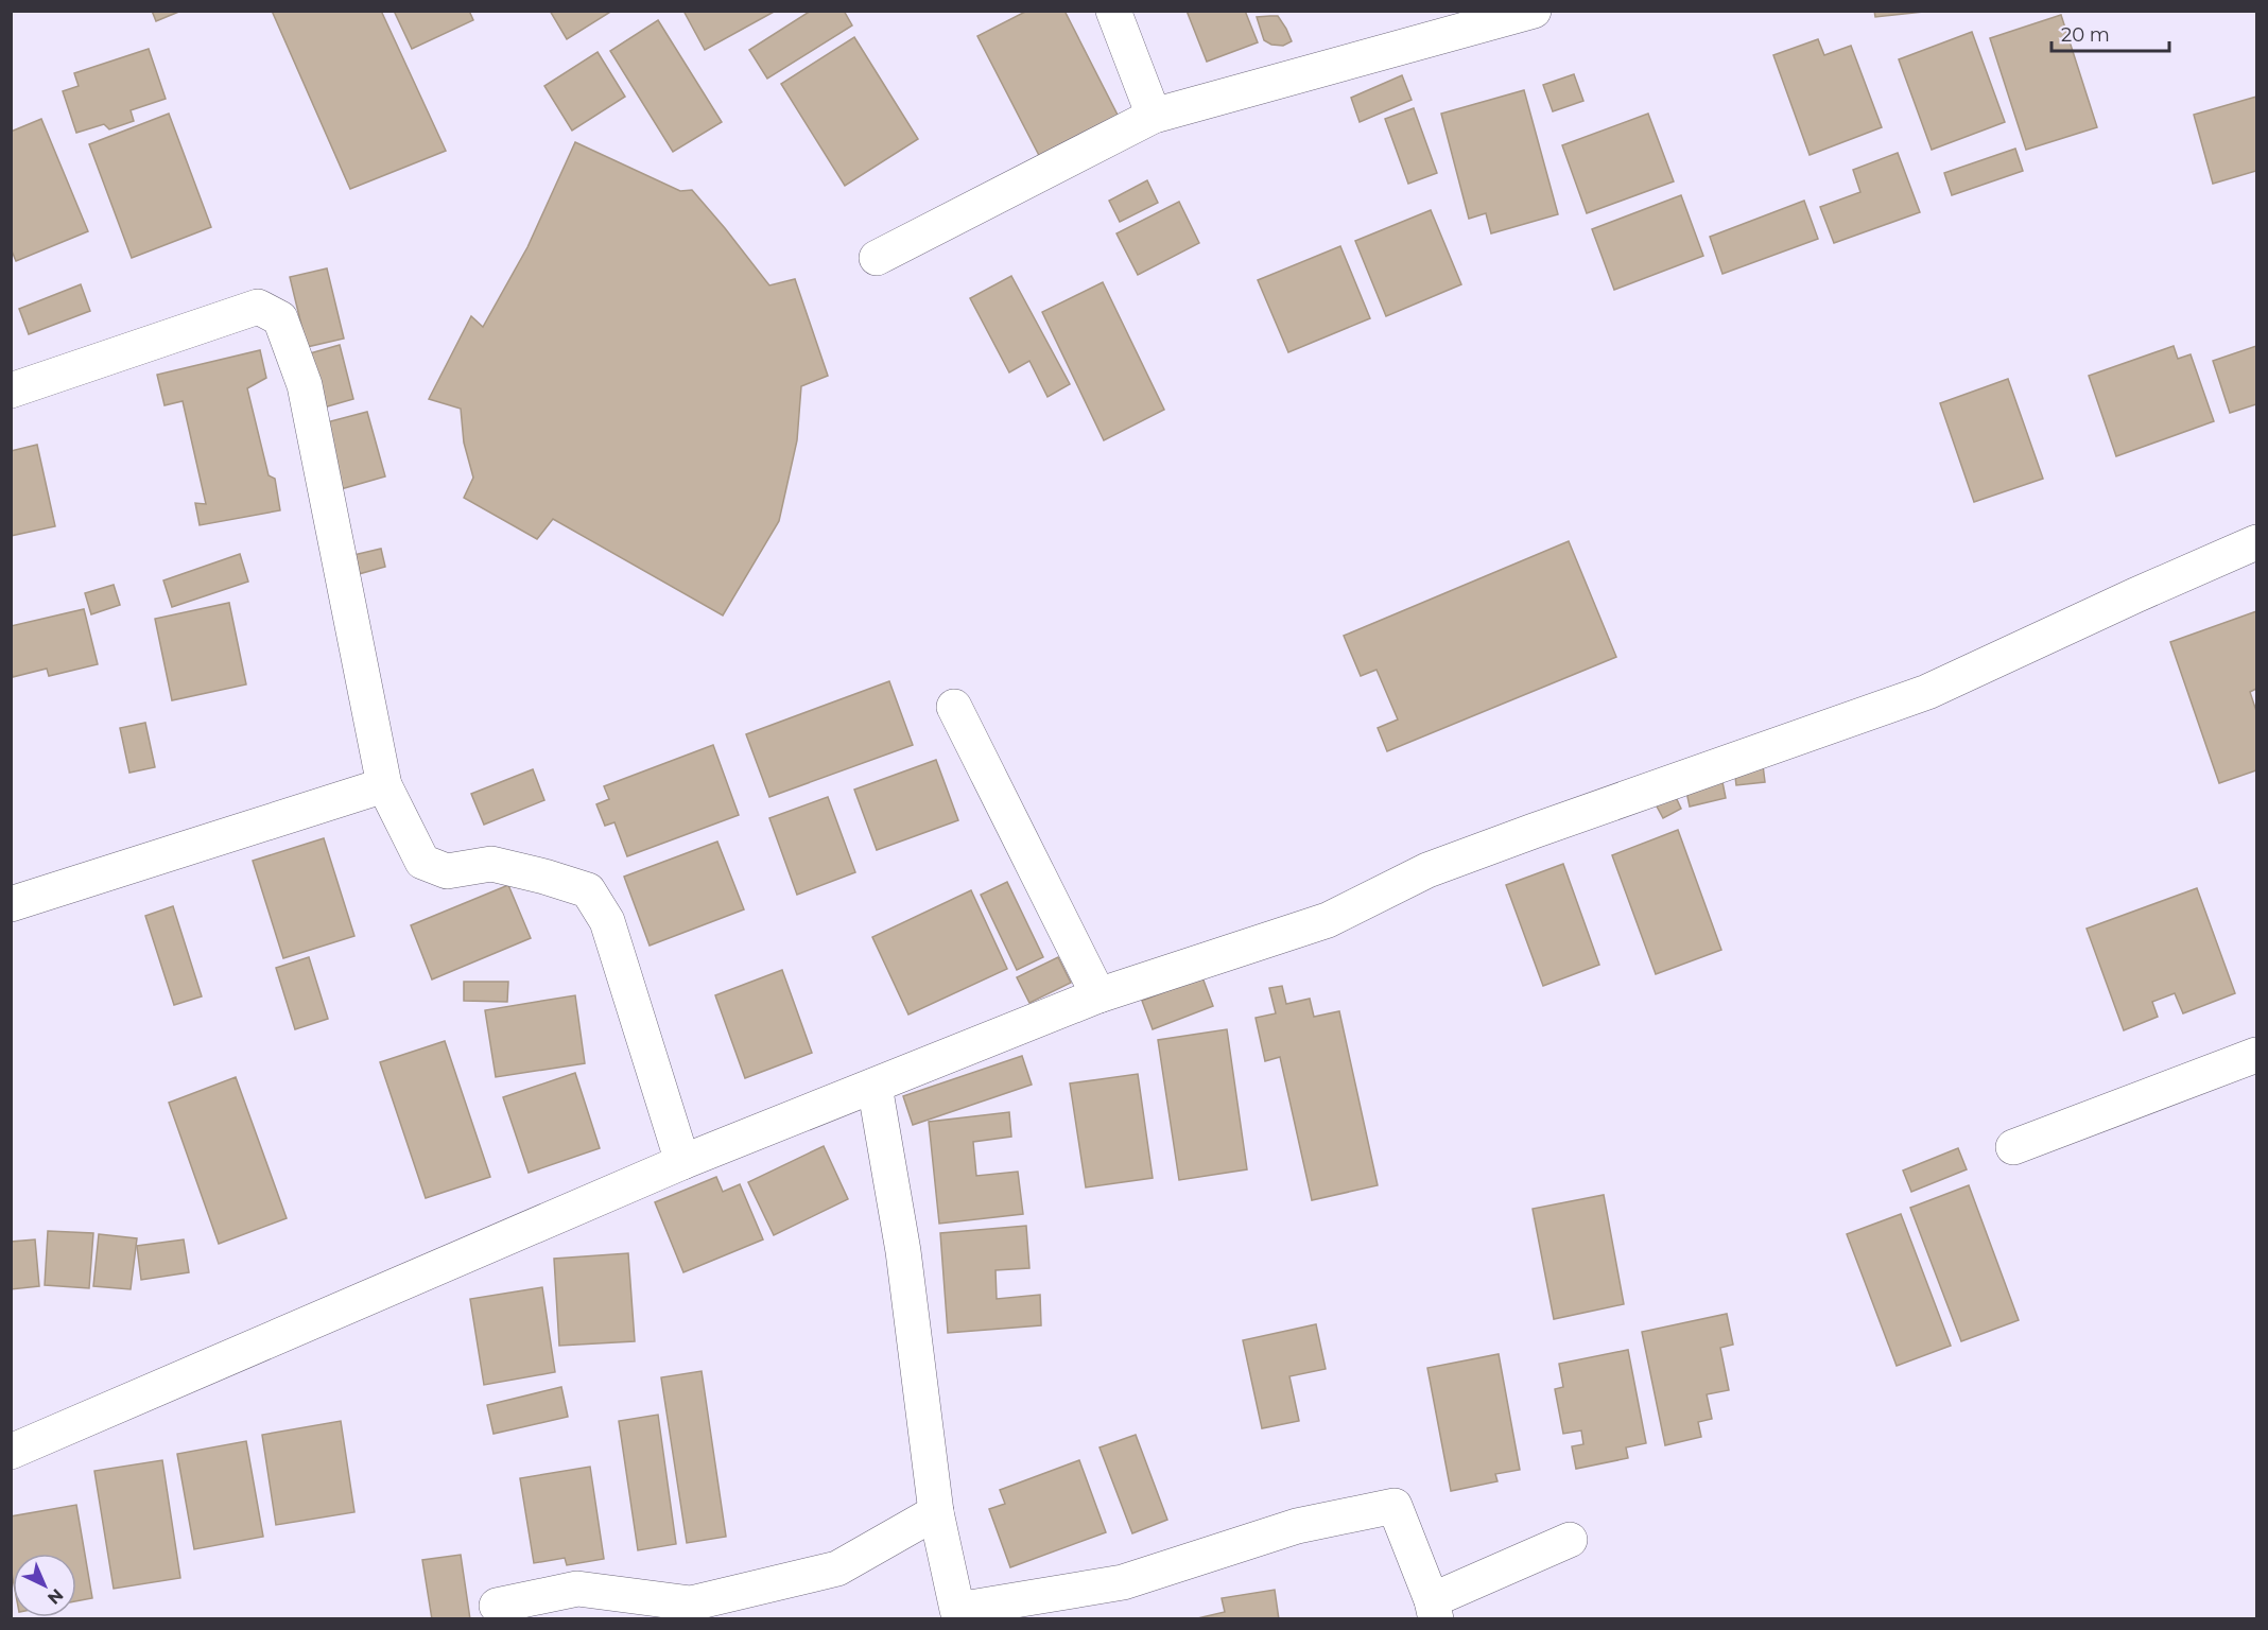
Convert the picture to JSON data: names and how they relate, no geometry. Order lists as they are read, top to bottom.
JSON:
{
  "scale_bar": "20 m",
  "north": "bottom right"
}
